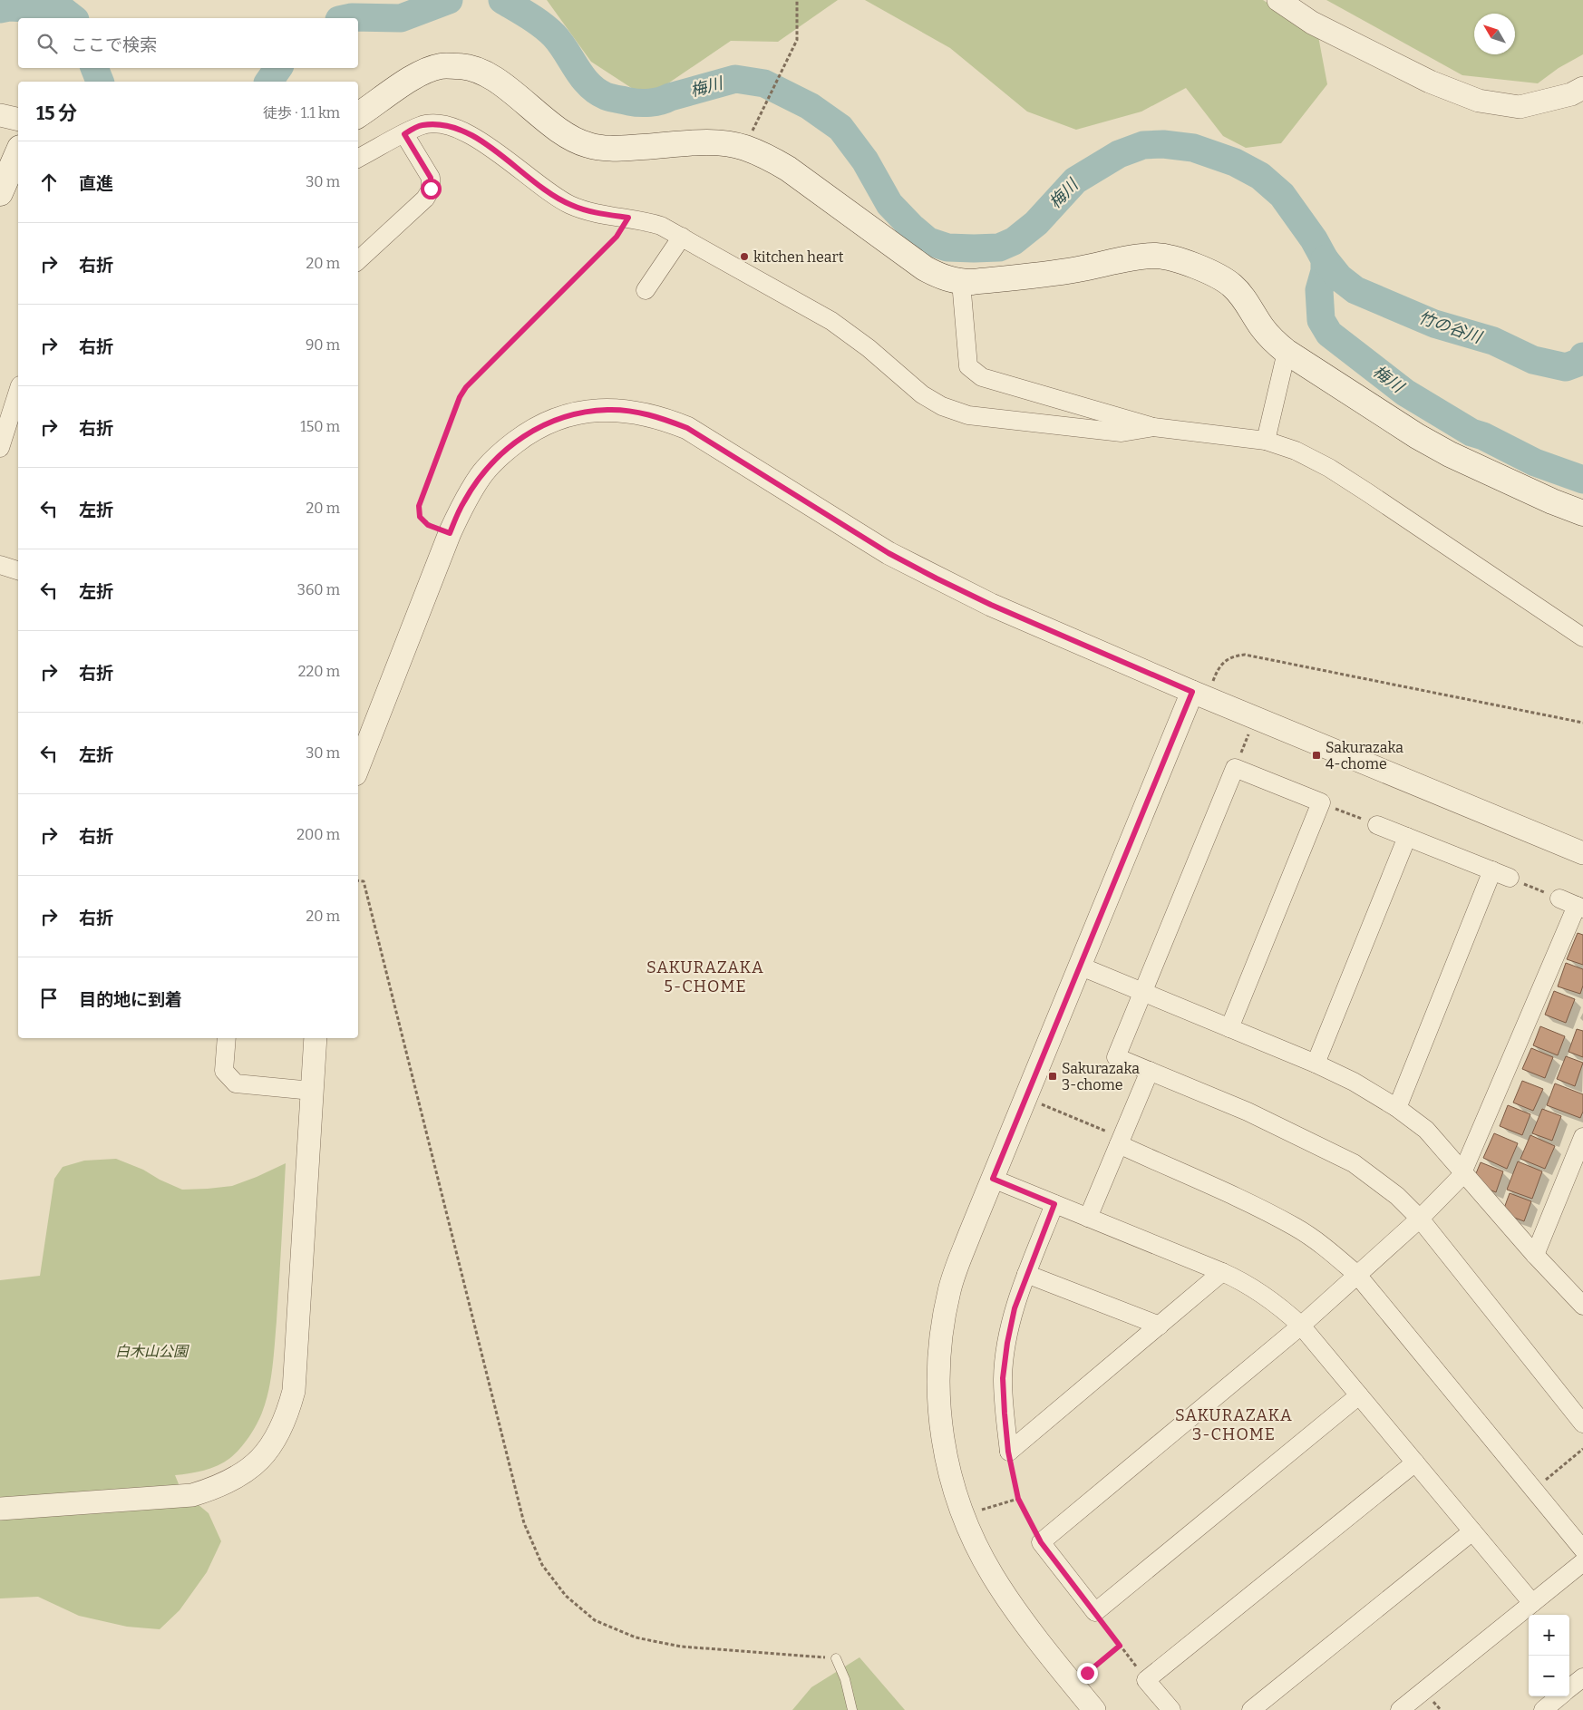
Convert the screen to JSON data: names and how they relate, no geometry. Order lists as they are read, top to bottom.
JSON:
{
  "districts": ["SAKURAZAKA 5-CHOME", "SAKURAZAKA 3-CHOME"],
  "water": ["梅川", "竹の谷川"],
  "parks": ["白木山公園"],
  "places": {
    "other": ["kitchen heart"],
    "transit": ["Sakurazaka 4-chome", "Sakurazaka 3-chome"]
  },
  "north": "top left",
  "page": {
    "search": "ここで検索",
    "heading": ["15 分", "徒歩 · 1.1 km"],
    "list": [
      ["直進", "30 m"],
      ["右折", "20 m"],
      ["右折", "90 m"],
      ["右折", "150 m"],
      ["左折", "20 m"],
      ["左折", "360 m"],
      ["右折", "220 m"],
      ["左折", "30 m"],
      ["右折", "200 m"],
      ["右折", "20 m"],
      "目的地に到着"
    ],
    "map_buttons": ["+", "−"]
  }
}
